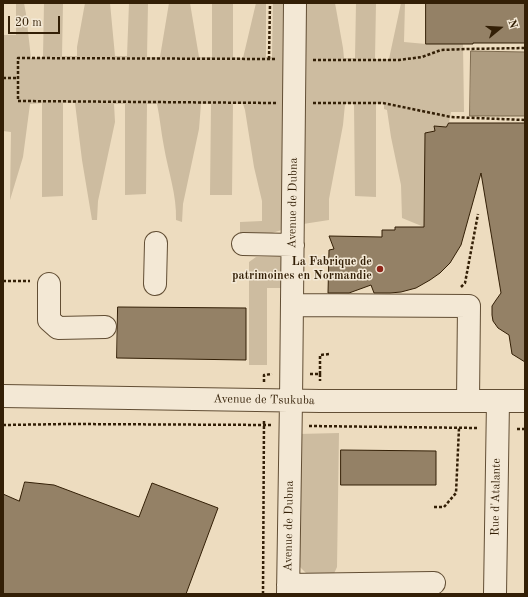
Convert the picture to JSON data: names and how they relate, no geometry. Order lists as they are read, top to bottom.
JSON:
{
  "streets": {
    "street": ["Avenue de Dubna", "Avenue de Tsukuba", "Rue d'Atalante"]
  },
  "crossings": [
    ["Avenue de Dubna", "Avenue de Tsukuba"],
    ["Avenue de Tsukuba", "Rue d'Atalante"]
  ],
  "places": ["La Fabrique de patrimoines en Normandie"],
  "scale_bar": "20 m",
  "north": "right"
}
